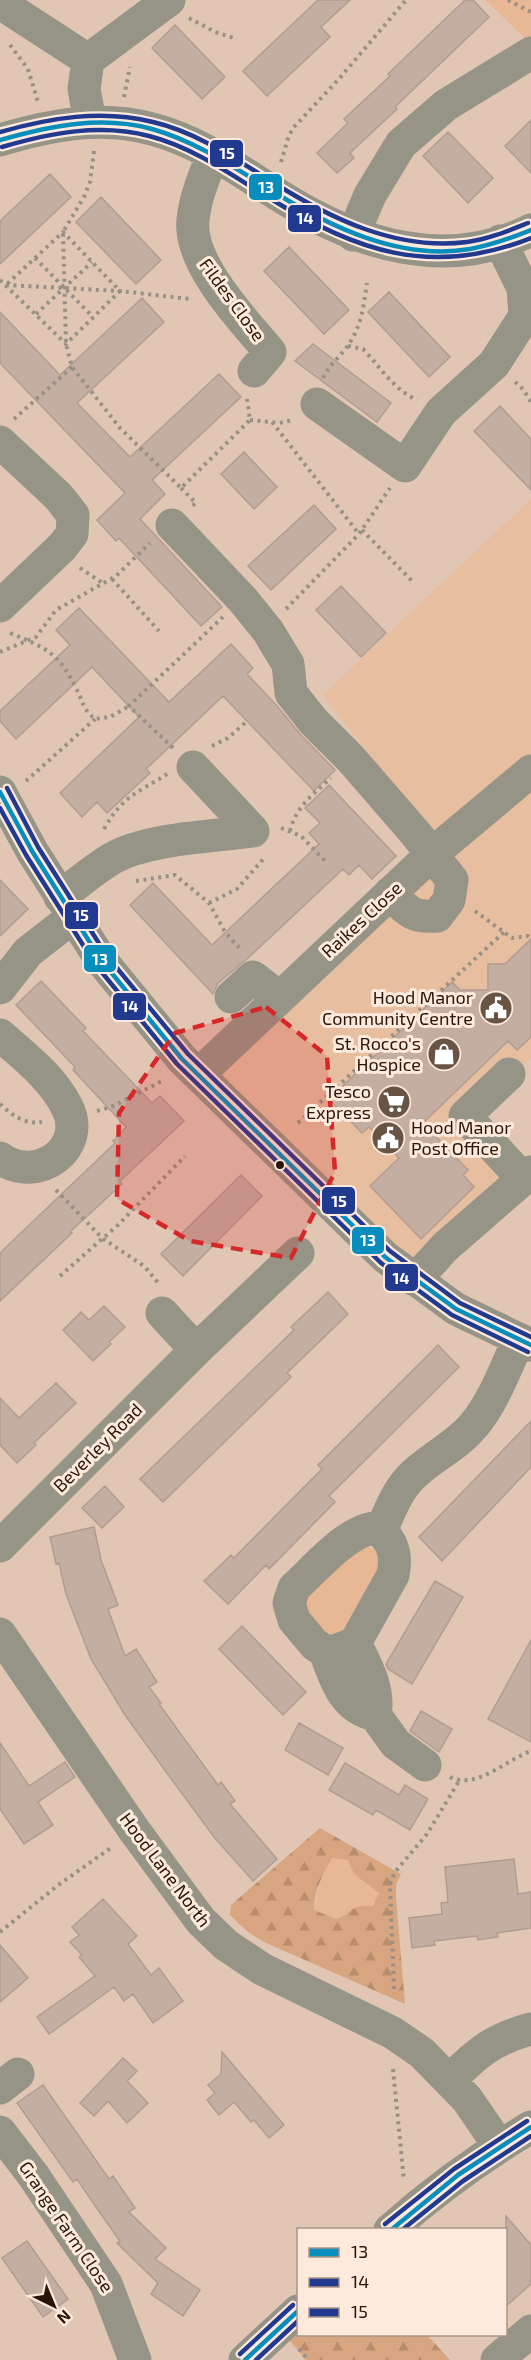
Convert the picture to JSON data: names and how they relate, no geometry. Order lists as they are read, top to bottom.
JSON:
{
  "streets": {
    "street": [
      "Fildes Close",
      "Raikes Close",
      "Beverley Road",
      "Hood Lane North",
      "Grange Farm Close"
    ]
  },
  "places": {
    "public building": ["Hood Manor Community Centre", "Hood Manor Post Office"],
    "shop": ["St. Rocco's Hospice"],
    "supermarket": ["Tesco Express"]
  },
  "lines": ["transit line 15", "transit line 13", "transit line 14"],
  "legend": ["13", "14", "15"],
  "north": "bottom right"
}
